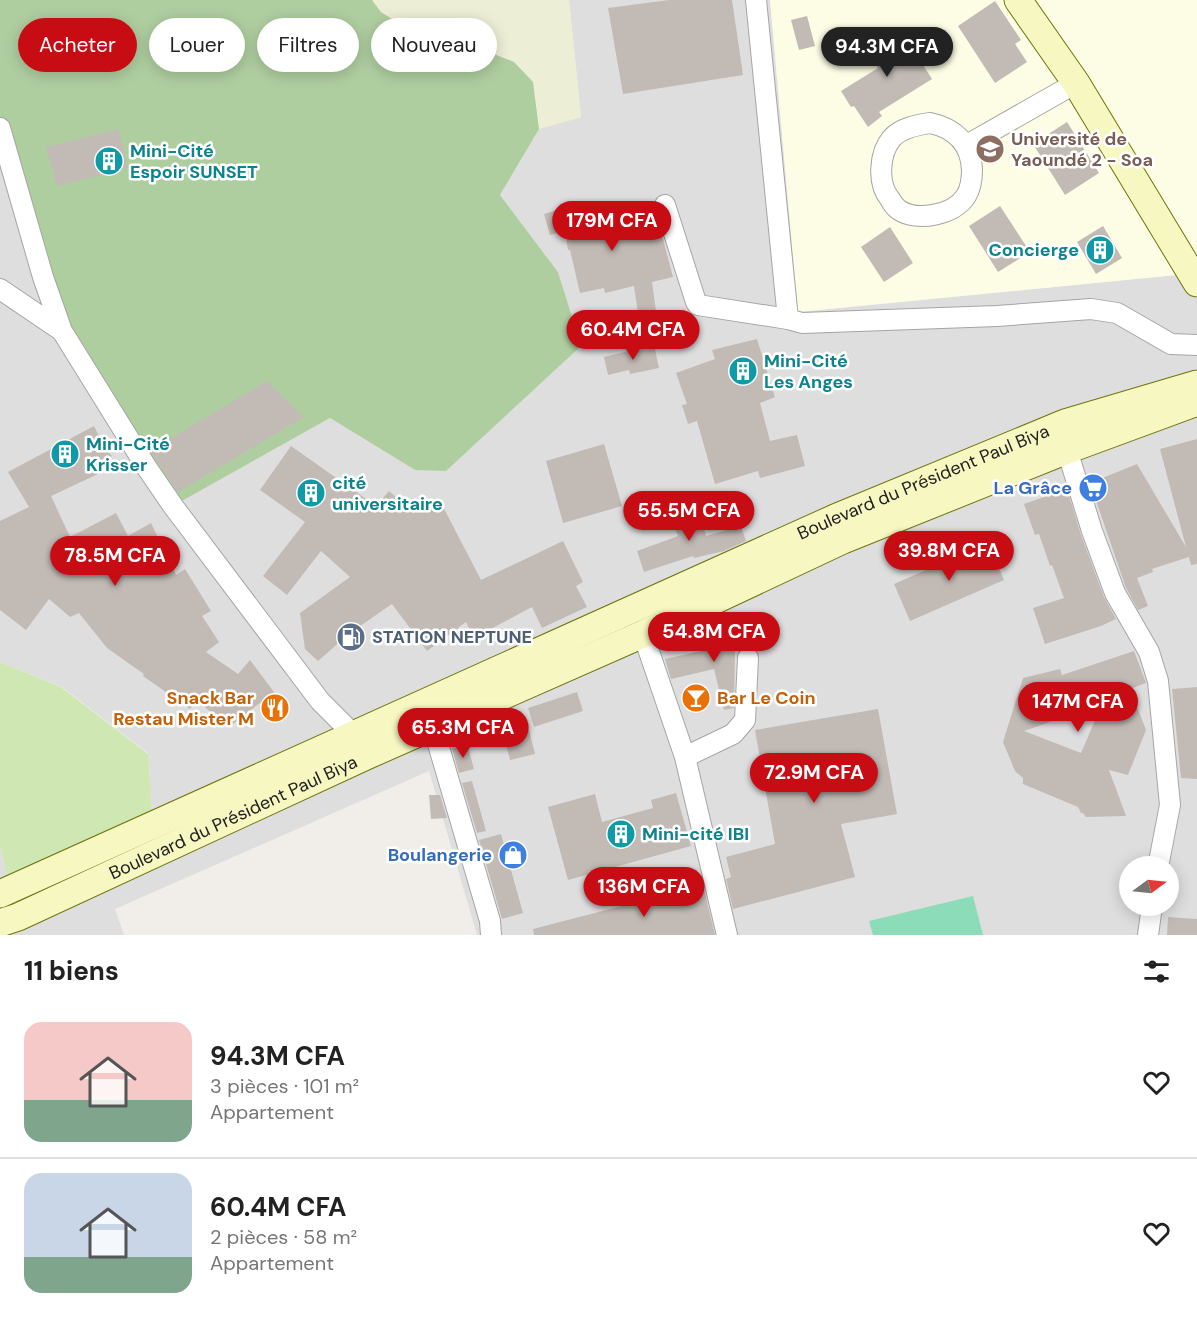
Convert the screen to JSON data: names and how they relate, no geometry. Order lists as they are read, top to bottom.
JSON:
{
  "streets": {
    "main road": ["Boulevard du Président Paul Biya"]
  },
  "places": {
    "school or university": ["Université de Yaoundé 2 - Soa"],
    "building": [
      "Mini-Cité Espoir SUNSET",
      "Concierge",
      "Mini-Cité Les Anges",
      "Mini-Cité Krisser",
      "cité universitaire",
      "Mini-cité IBI"
    ],
    "supermarket": ["La Grâce"],
    "fuel station": ["STATION NEPTUNE"],
    "bar": ["Bar Le Coin"],
    "restaurant": ["Snack Bar Restau Mister M"],
    "shop": ["Boulangerie"]
  },
  "north": "right",
  "page": {
    "chip": [
      "Acheter",
      "Louer",
      "Filtres",
      "Nouveau"
    ],
    "price": [
      "94.3M CFA",
      "179M CFA",
      "60.4M CFA",
      "55.5M CFA",
      "39.8M CFA",
      "78.5M CFA",
      "54.8M CFA",
      "147M CFA",
      "65.3M CFA",
      "72.9M CFA",
      "136M CFA"
    ],
    "heading": "11 biens",
    "list": [
      {
        "name": "94.3M CFA",
        "note": "3 pièces · 101 m² · Appartement"
      },
      {
        "name": "60.4M CFA",
        "note": "2 pièces · 58 m² · Appartement"
      }
    ]
  }
}
